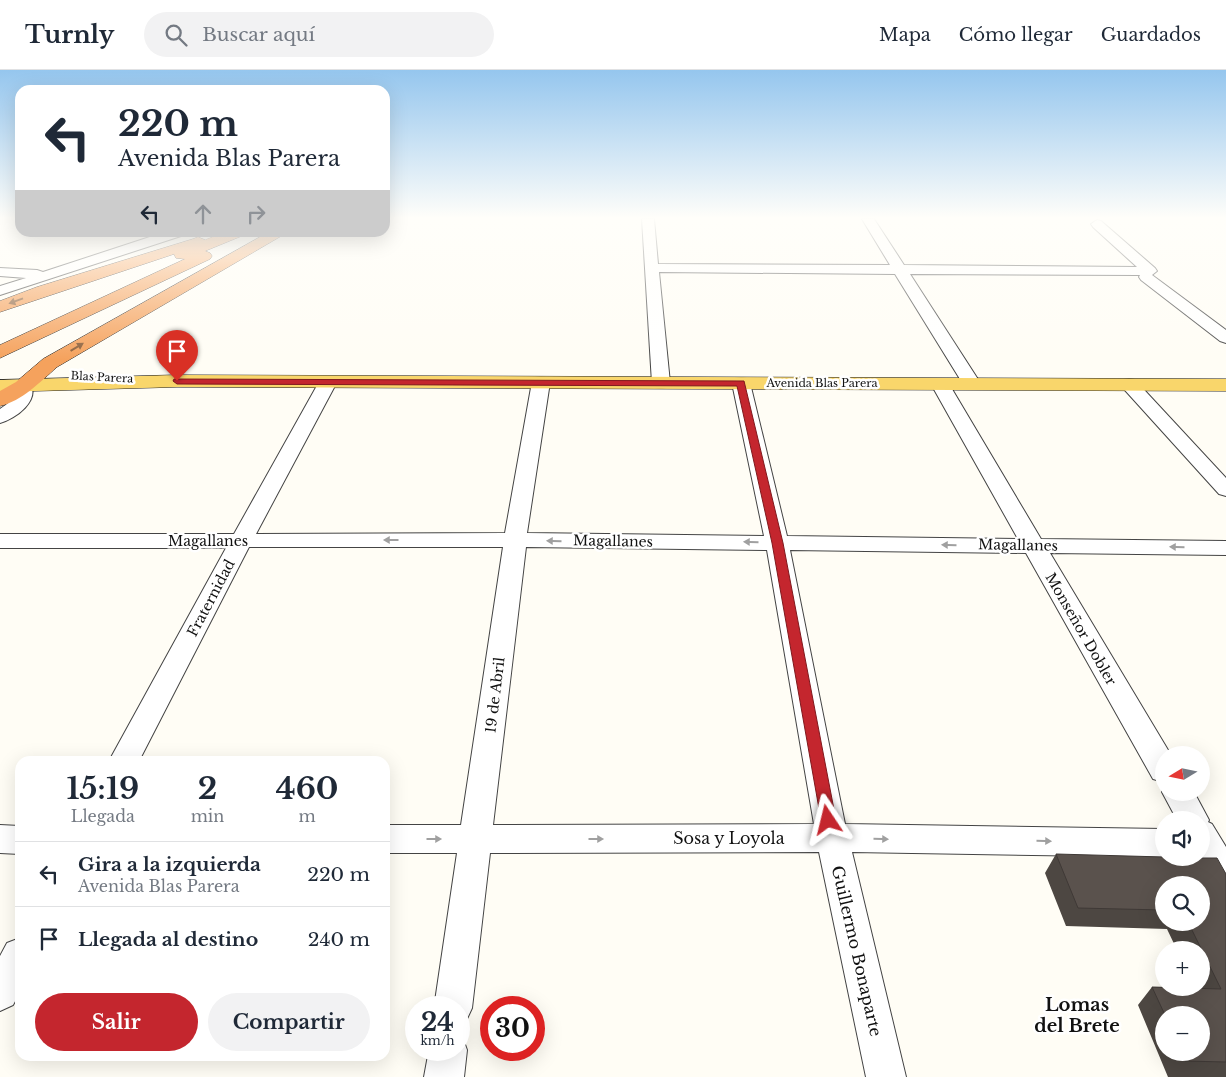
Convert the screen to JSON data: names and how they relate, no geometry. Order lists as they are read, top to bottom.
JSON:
{
  "streets": {
    "main road": ["Blas Parera", "Avenida Blas Parera"],
    "street": [
      "Magallanes",
      "Fraternidad",
      "Monseñor Dobler",
      "19 de Abril",
      "Sosa y Loyola",
      "Guillermo Bonaparte"
    ]
  },
  "crossings": [
    ["Blas Parera", "Avenida Blas Parera"],
    ["Avenida Blas Parera", "Fraternidad"],
    ["Avenida Blas Parera", "Monseñor Dobler"],
    ["Avenida Blas Parera", "19 de Abril"],
    ["Avenida Blas Parera", "Guillermo Bonaparte"],
    ["Magallanes", "Fraternidad"],
    ["Magallanes", "Monseñor Dobler"],
    ["Magallanes", "19 de Abril"],
    ["Magallanes", "Guillermo Bonaparte"],
    ["19 de Abril", "Sosa y Loyola"],
    ["Sosa y Loyola", "Guillermo Bonaparte"]
  ],
  "one_way": ["Magallanes", "Sosa y Loyola"],
  "districts": ["Lomas del Brete"],
  "north": "left",
  "page": {
    "header": "Turnly",
    "search": "Buscar aquí",
    "nav": ["Mapa", "Cómo llegar", "Guardados"],
    "turn": ["220 m", "Avenida Blas Parera"],
    "map_buttons": ["+", "−"],
    "eta": [
      "15:19",
      "Llegada",
      "2",
      "min",
      "460",
      "m"
    ],
    "list": [
      {
        "name": "Gira a la izquierda",
        "note": "Avenida Blas Parera",
        "value": "220 m"
      },
      {
        "name": "Llegada al destino",
        "value": "240 m"
      }
    ],
    "buttons": ["Salir", "Compartir"],
    "speed": "24 km/h",
    "limit": "30"
  }
}
